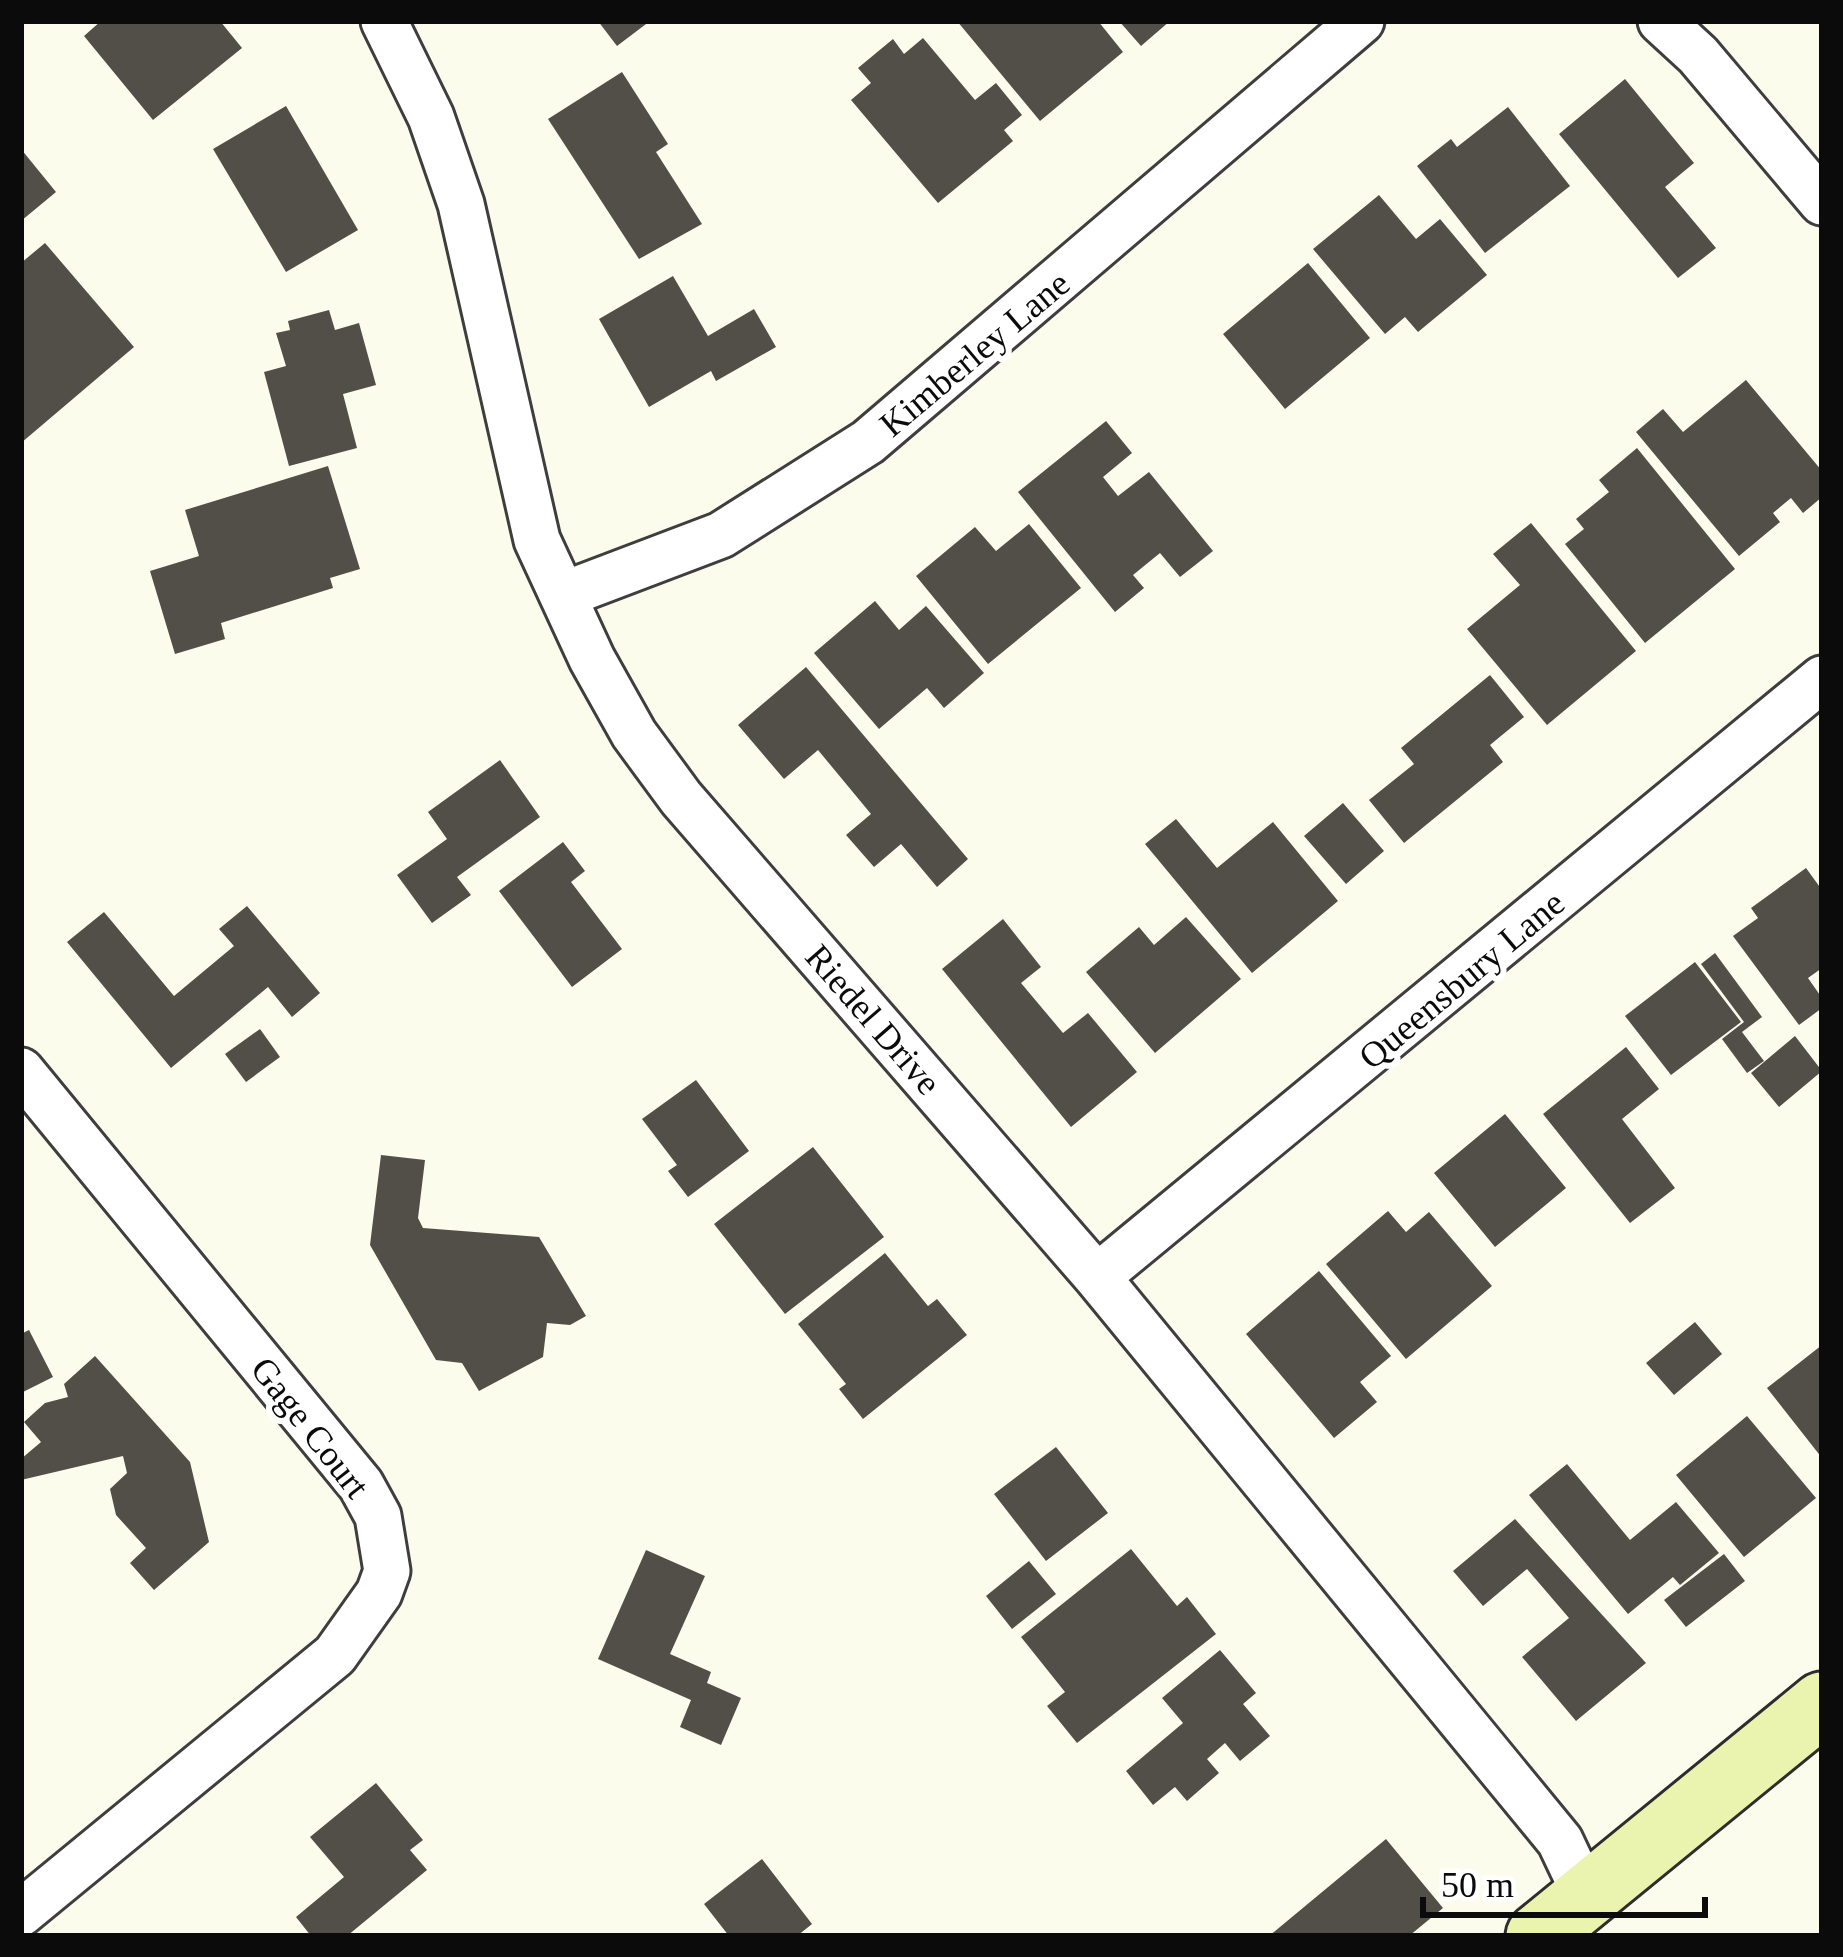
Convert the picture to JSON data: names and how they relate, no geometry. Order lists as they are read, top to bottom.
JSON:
{
  "streets": {
    "street": [
      "Kimberley Lane",
      "Queensbury Lane",
      "Riedel Drive",
      "Gage Court"
    ]
  },
  "crossings": [
    ["Kimberley Lane", "Riedel Drive"],
    ["Queensbury Lane", "Riedel Drive"]
  ],
  "scale_bar": "50 m"
}
